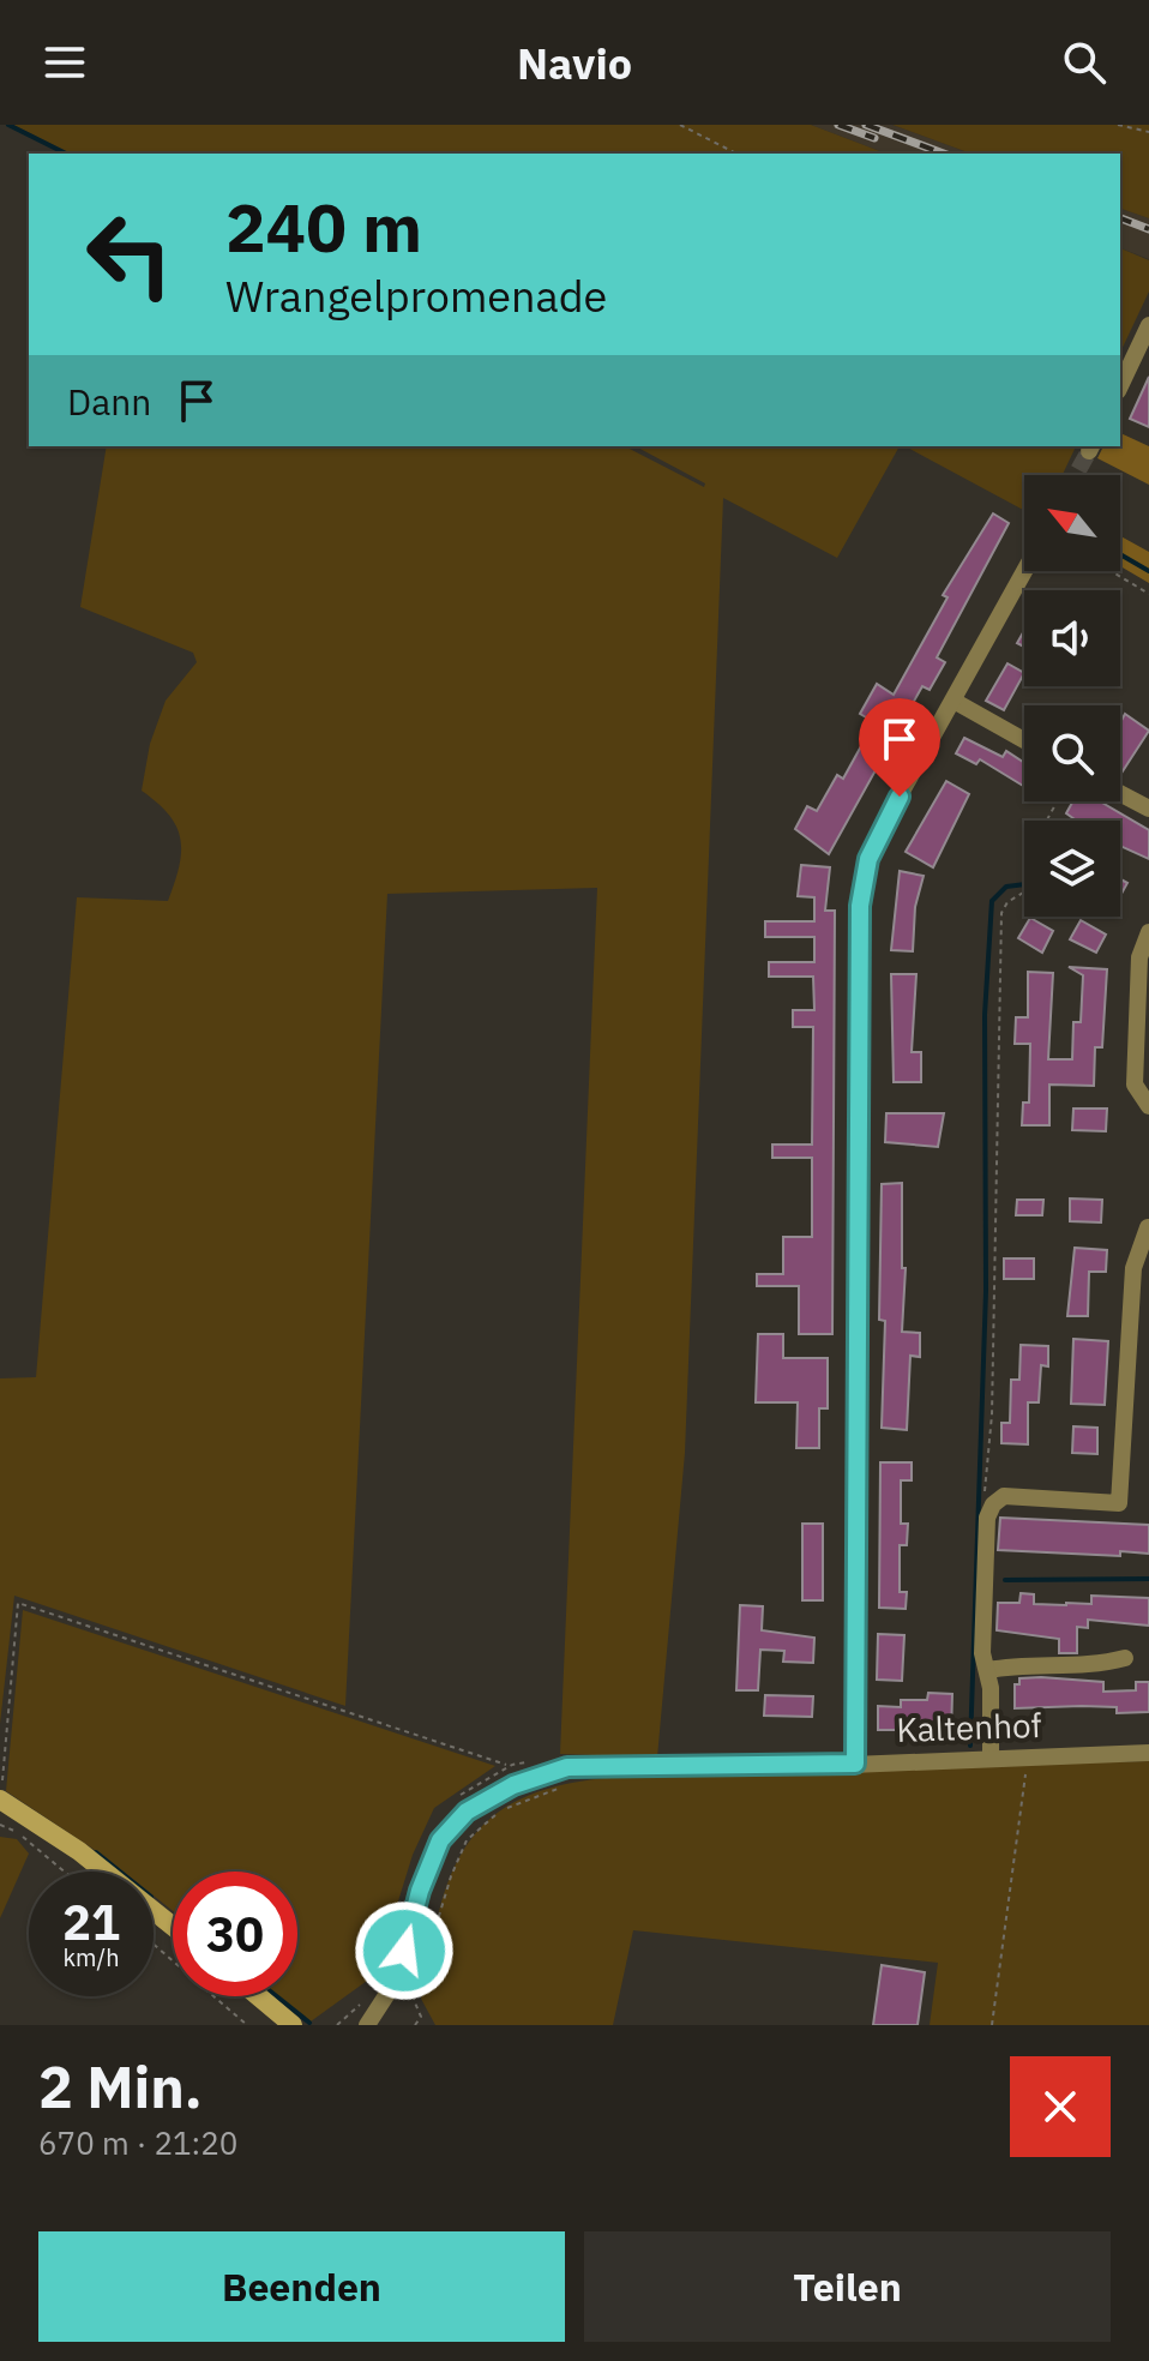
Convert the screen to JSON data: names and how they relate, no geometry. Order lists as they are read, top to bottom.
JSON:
{
  "streets": {
    "street": ["Kaltenhof"]
  },
  "north": "top left",
  "page": {
    "header": "Navio",
    "turn": ["240 m", "Wrangelpromenade"],
    "then": "Dann",
    "speed": "21 km/h",
    "limit": "30",
    "heading": ["2 Min.", "670 m · 21:20"],
    "buttons": ["Beenden", "Teilen"]
  }
}
